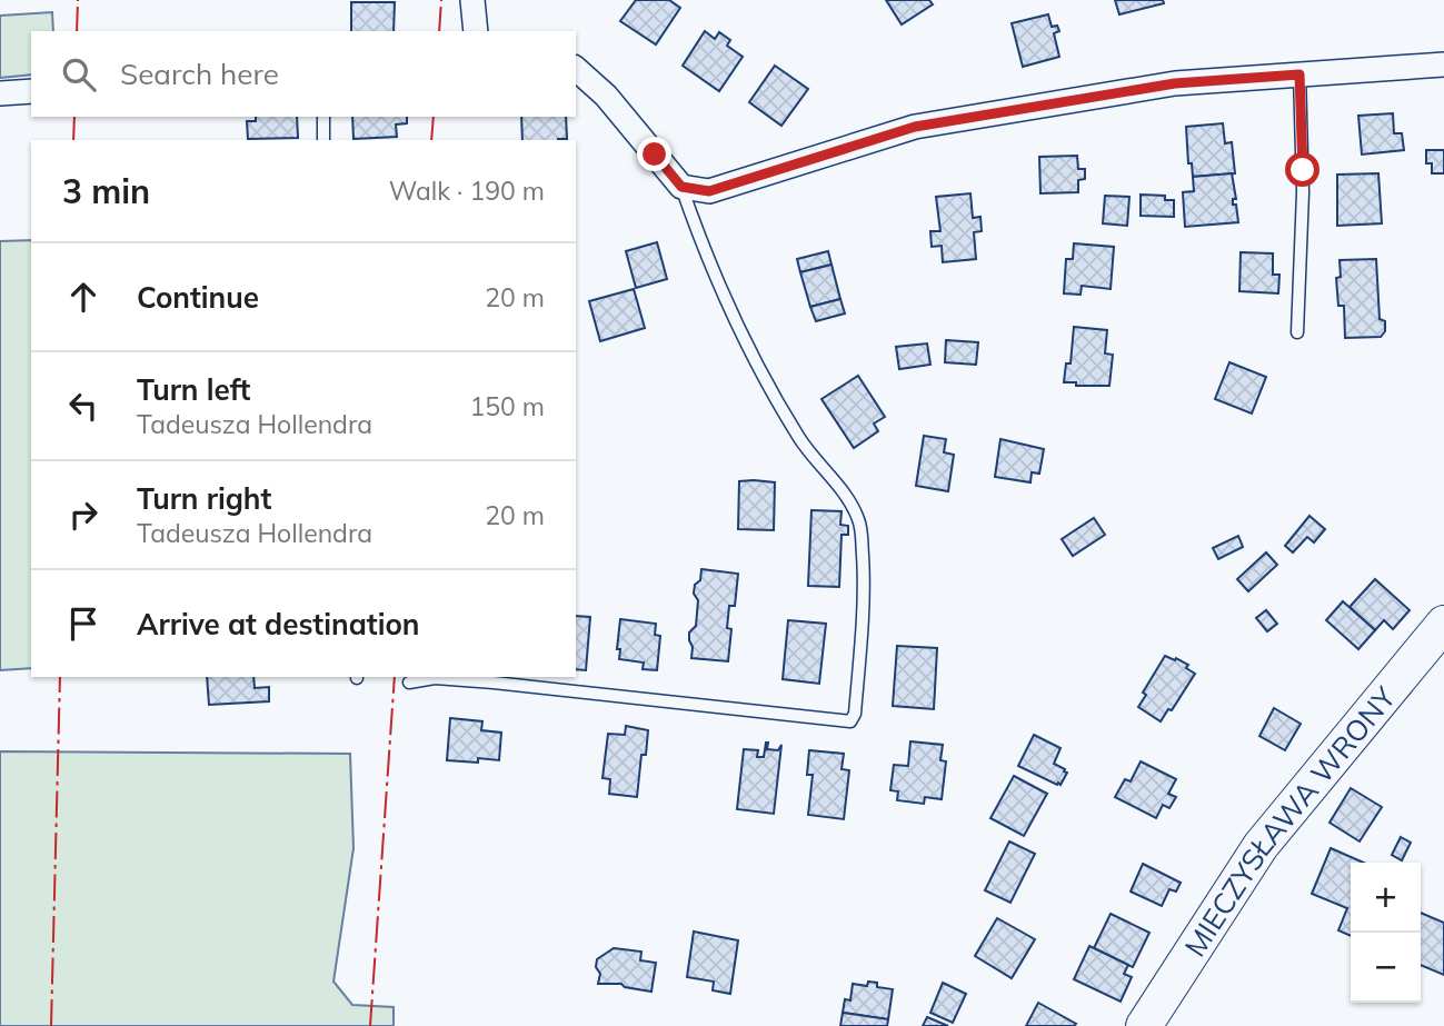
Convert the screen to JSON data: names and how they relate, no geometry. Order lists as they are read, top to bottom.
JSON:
{
  "streets": {
    "street": ["MIECZYSŁAWA WRONY"]
  },
  "page": {
    "search": "Search here",
    "heading": ["3 min", "Walk · 190 m"],
    "list": [
      ["Continue", "20 m"],
      ["Turn left", "Tadeusza Hollendra", "150 m"],
      ["Turn right", "Tadeusza Hollendra", "20 m"],
      "Arrive at destination"
    ],
    "map_buttons": ["+", "−"]
  }
}
